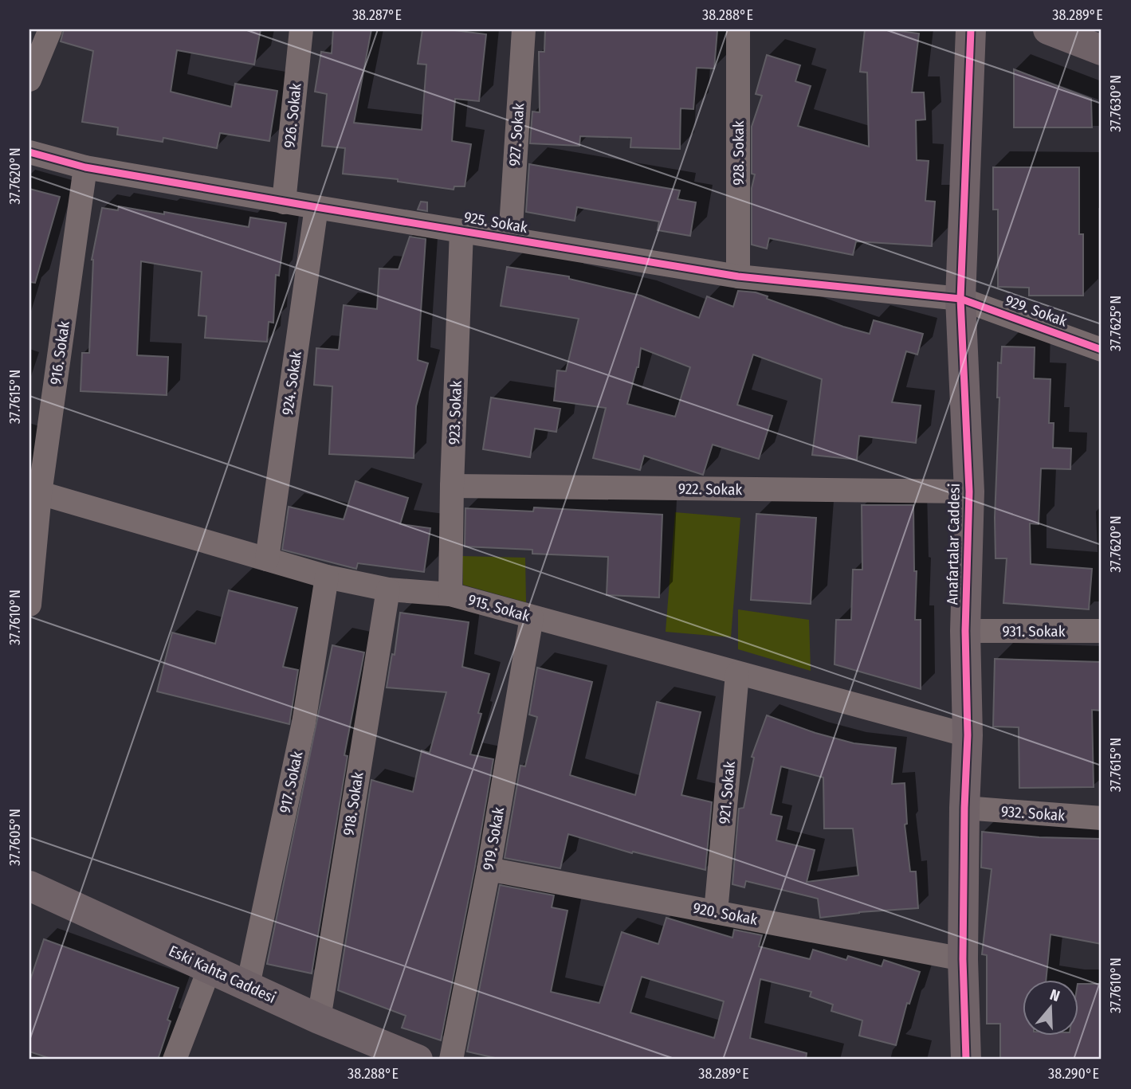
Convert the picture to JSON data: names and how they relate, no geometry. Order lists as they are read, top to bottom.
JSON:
{
  "streets": {
    "street": [
      "926. Sokak",
      "927. Sokak",
      "928. Sokak",
      "925. Sokak",
      "929. Sokak",
      "916. Sokak",
      "924. Sokak",
      "923. Sokak",
      "922. Sokak",
      "Anafartalar Caddesi",
      "915. Sokak",
      "931. Sokak",
      "917. Sokak",
      "921. Sokak",
      "918. Sokak",
      "932. Sokak",
      "919. Sokak",
      "920. Sokak",
      "Eski Kahta Caddesi"
    ]
  },
  "crossings": [
    ["926. Sokak", "925. Sokak"],
    ["927. Sokak", "925. Sokak"],
    ["928. Sokak", "925. Sokak"],
    ["925. Sokak", "929. Sokak"],
    ["925. Sokak", "916. Sokak"],
    ["925. Sokak", "924. Sokak"],
    ["925. Sokak", "923. Sokak"],
    ["925. Sokak", "Anafartalar Caddesi"],
    ["929. Sokak", "Anafartalar Caddesi"],
    ["916. Sokak", "915. Sokak"],
    ["924. Sokak", "915. Sokak"],
    ["923. Sokak", "922. Sokak"],
    ["923. Sokak", "915. Sokak"],
    ["922. Sokak", "Anafartalar Caddesi"],
    ["Anafartalar Caddesi", "915. Sokak"],
    ["Anafartalar Caddesi", "931. Sokak"],
    ["Anafartalar Caddesi", "932. Sokak"],
    ["Anafartalar Caddesi", "920. Sokak"],
    ["915. Sokak", "917. Sokak"],
    ["915. Sokak", "921. Sokak"],
    ["915. Sokak", "918. Sokak"],
    ["915. Sokak", "919. Sokak"],
    ["917. Sokak", "Eski Kahta Caddesi"],
    ["921. Sokak", "920. Sokak"],
    ["918. Sokak", "Eski Kahta Caddesi"],
    ["919. Sokak", "920. Sokak"]
  ],
  "north": "top",
  "coordinates": [
    "38.287°E",
    "38.288°E",
    "38.289°E",
    "37.7630°N",
    "37.7620°N",
    "37.7625°N",
    "37.7615°N",
    "37.7610°N",
    "37.7605°N",
    "38.290°E"
  ]
}
